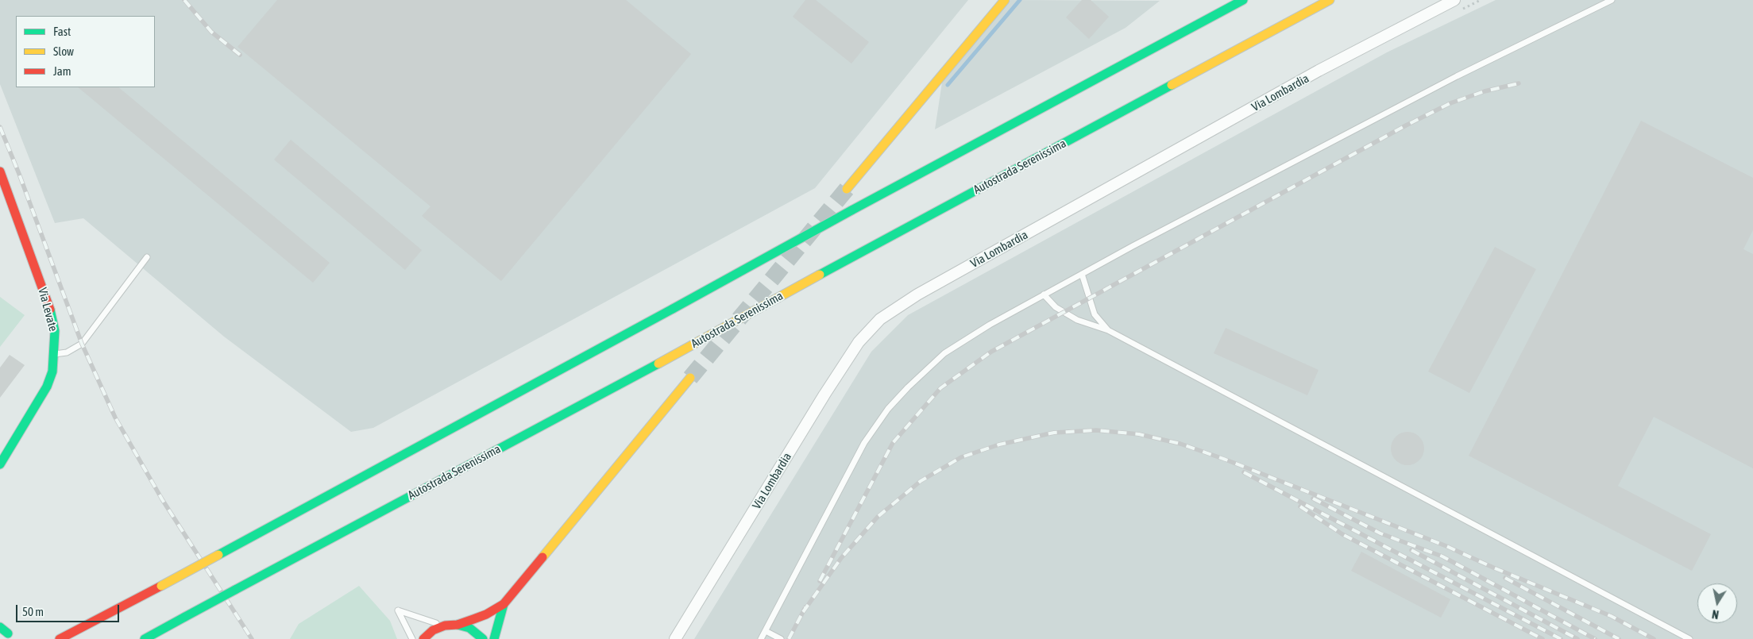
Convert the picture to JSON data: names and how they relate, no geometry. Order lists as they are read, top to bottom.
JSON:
{
  "streets": {
    "main road": ["Autostrada Serenissima", "Via Levate"],
    "street": ["Via Lombardia"]
  },
  "legend": ["Fast", "Slow", "Jam"],
  "scale_bar": "50 m",
  "north": "bottom"
}
